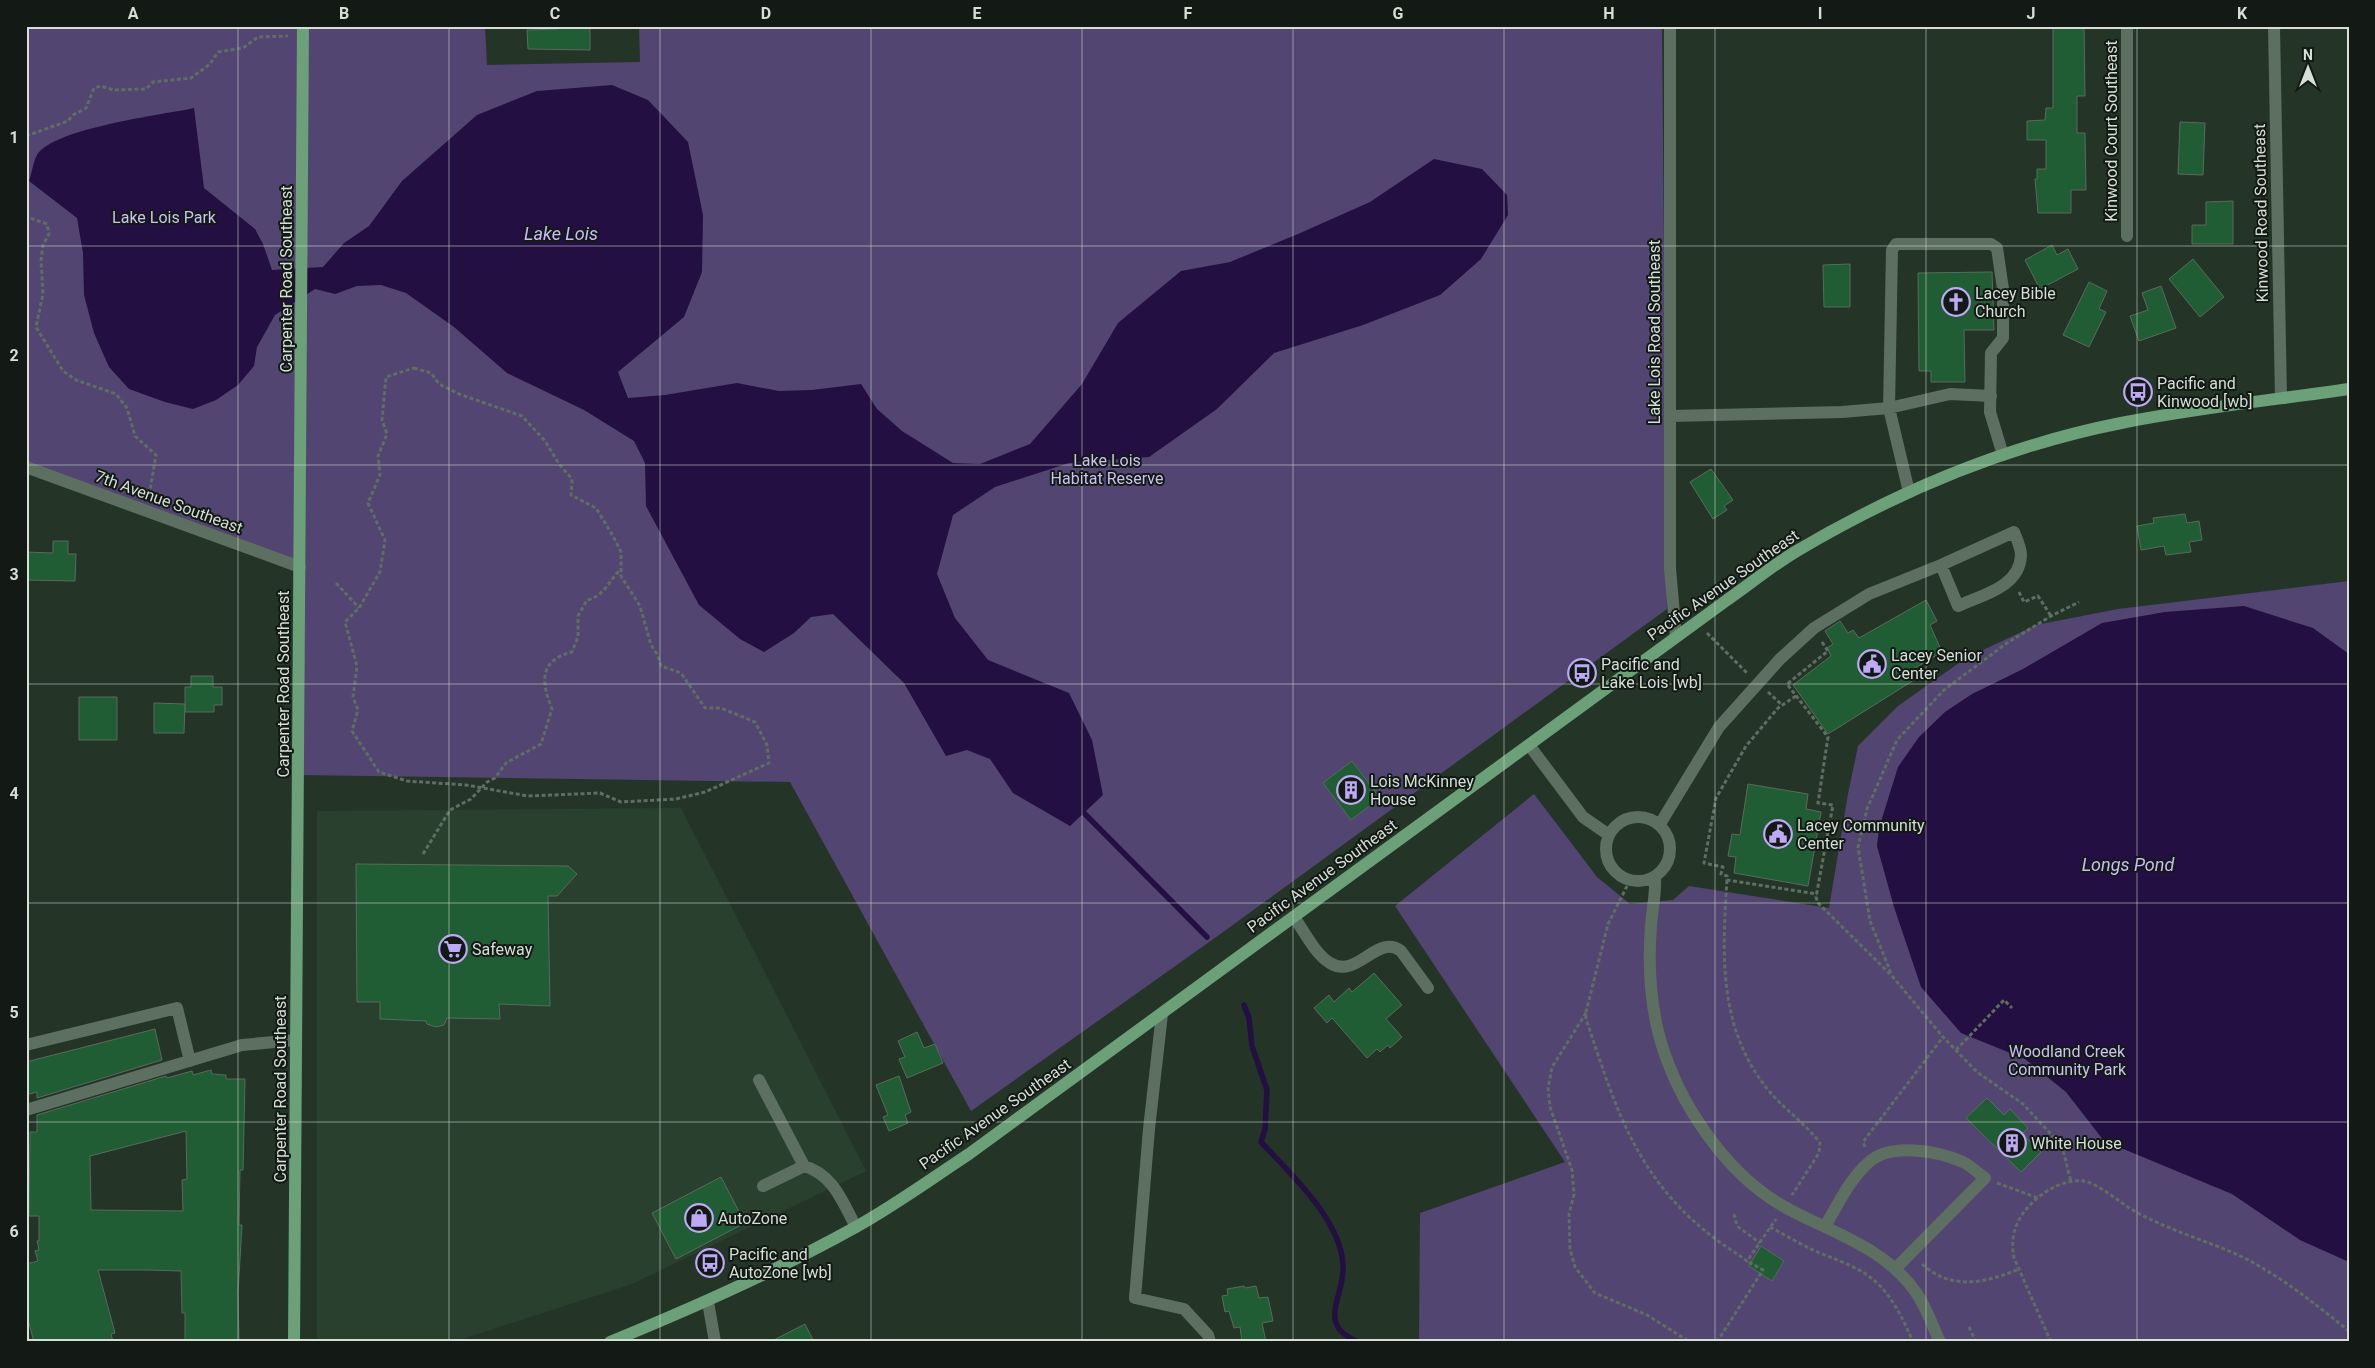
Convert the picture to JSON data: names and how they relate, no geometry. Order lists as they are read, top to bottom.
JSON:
{
  "streets": {
    "main road": ["Carpenter Road Southeast", "Pacific Avenue Southeast"],
    "street": [
      "Kinwood Court Southeast",
      "Kinwood Road Southeast",
      "Lake Lois Road Southeast",
      "7th Avenue Southeast"
    ]
  },
  "crossings": [
    ["Kinwood Road Southeast", "Pacific Avenue Southeast"],
    ["Carpenter Road Southeast", "7th Avenue Southeast"],
    ["Lake Lois Road Southeast", "Pacific Avenue Southeast"]
  ],
  "water": ["Lake Lois", "Longs Pond"],
  "parks": ["Lake Lois Park", "Lake Lois Habitat Reserve", "Woodland Creek Community Park"],
  "places": {
    "church": ["Lacey Bible Church"],
    "bus stop": ["Pacific and Kinwood [wb]", "Pacific and Lake Lois [wb]", "Pacific and AutoZone [wb]"],
    "public building": ["Lacey Senior Center", "Lacey Community Center"],
    "building": ["Lois McKinney House", "White House"],
    "supermarket": ["Safeway"],
    "shop": ["AutoZone"]
  },
  "north": "top",
  "grid": {
    "columns": [
      "A",
      "B",
      "C",
      "D",
      "E",
      "F",
      "G",
      "H",
      "I",
      "J",
      "K"
    ],
    "rows": [
      "1",
      "2",
      "3",
      "4",
      "5",
      "6"
    ]
  }
}
